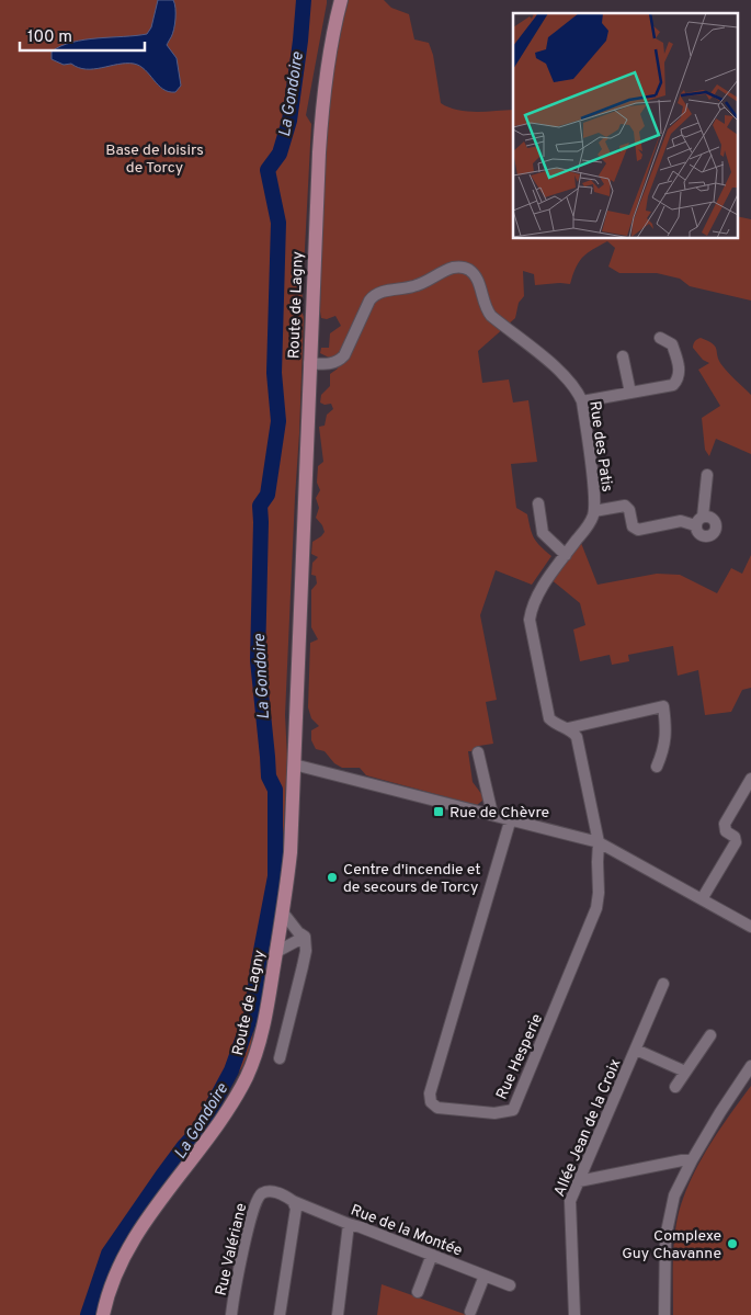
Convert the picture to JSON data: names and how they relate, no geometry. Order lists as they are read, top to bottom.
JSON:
{
  "streets": {
    "main road": ["Route de Lagny"],
    "street": [
      "Rue des Patis",
      "Rue Hesperie",
      "Allée Jean de la Croix",
      "Rue de la Montée",
      "Rue Valériane"
    ]
  },
  "crossings": [
    ["Route de Lagny", "Rue des Patis"],
    ["Rue des Patis", "Rue Hesperie"],
    ["Rue de la Montée", "Rue Valériane"]
  ],
  "water": ["La Gondoire"],
  "parks": ["Base de loisirs de Torcy"],
  "places": {
    "transit": ["Rue de Chèvre"],
    "other": ["Centre d'incendie et de secours de Torcy", "Complexe Guy Chavanne"]
  },
  "scale_bar": "100 m"
}
